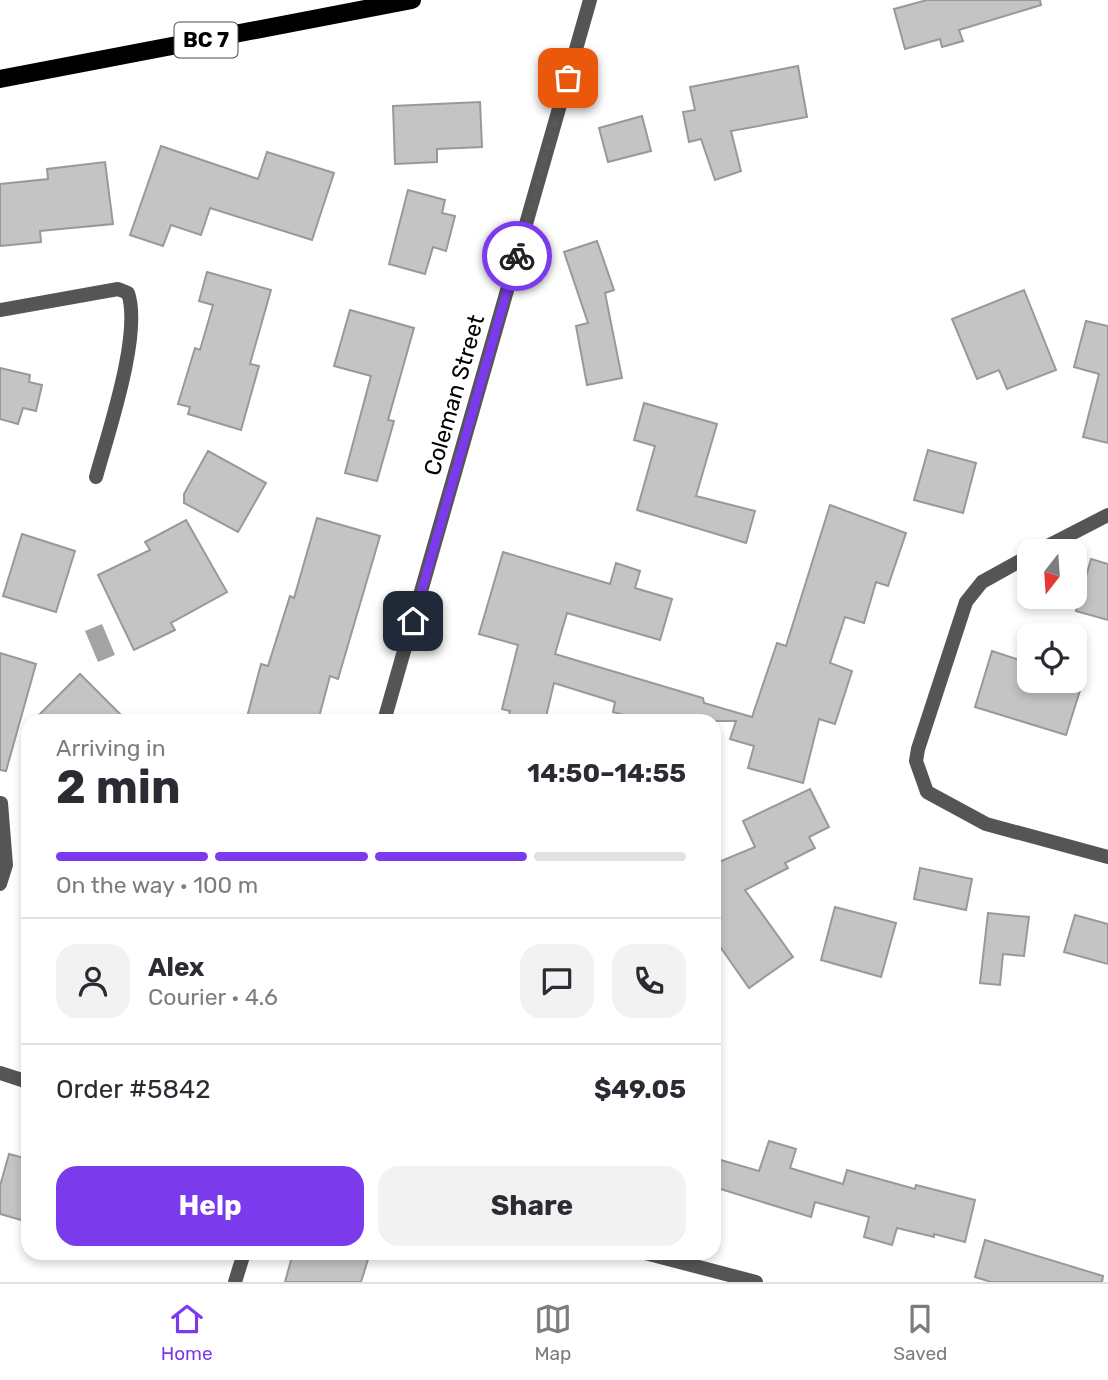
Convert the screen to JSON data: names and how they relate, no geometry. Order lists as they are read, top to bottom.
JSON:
{
  "streets": {
    "main road": ["BC 7"],
    "street": ["Coleman Street"]
  },
  "north": "bottom",
  "page": {
    "heading": ["2 min", "Arriving in", "14:50–14:55"],
    "panel": [
      "Alex",
      "Courier · 4.6",
      "Order #5842",
      "$49.05"
    ],
    "bar": "On the way · 100 m",
    "buttons": ["Help", "Share"],
    "tabs": ["Home", "Map", "Saved"]
  }
}
